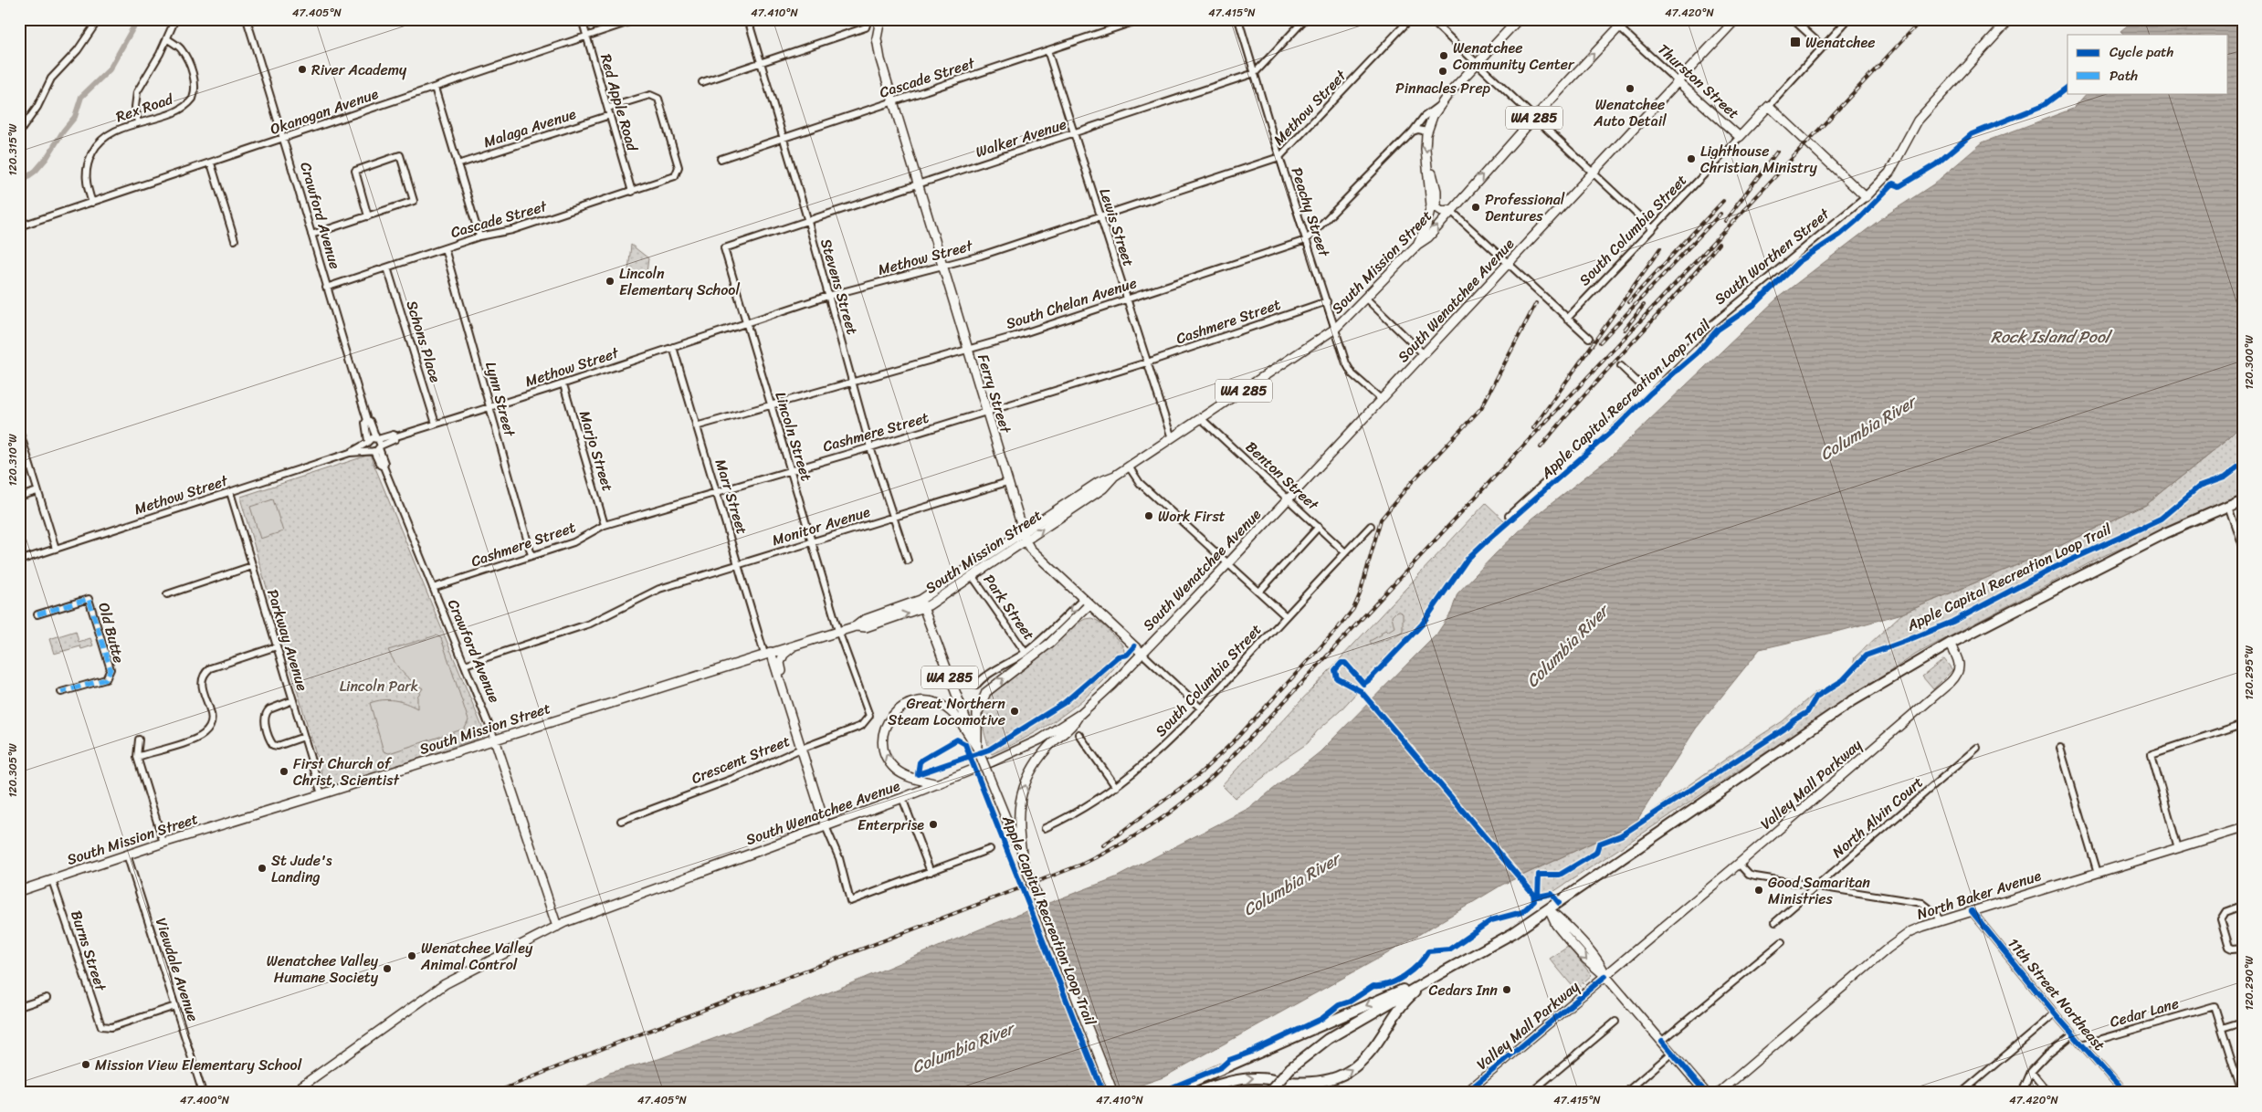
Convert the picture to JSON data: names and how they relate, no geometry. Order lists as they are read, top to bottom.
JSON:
{
  "streets": {
    "main road": [
      "Thurston Street",
      "WA 285",
      "Crawford Avenue",
      "South Columbia Street",
      "South Worthen Street",
      "South Mission Street",
      "South Wenatchee Avenue",
      "South Chelan Avenue",
      "Ferry Street",
      "Marr Street",
      "Valley Mall Parkway",
      "North Baker Avenue"
    ],
    "street": [
      "Cascade Street",
      "Red Apple Road",
      "Rex Road",
      "Methow Street",
      "Okanogan Avenue",
      "Malaga Avenue",
      "Walker Avenue",
      "Peachy Street",
      "Lewis Street",
      "Stevens Street",
      "Cashmere Street",
      "Schons Place",
      "Lynn Street",
      "Lincoln Street",
      "Marjo Street",
      "Benton Street",
      "Monitor Avenue",
      "Park Street",
      "Old Butte",
      "Parkway Avenue",
      "Crescent Street",
      "North Alvin Court",
      "Burns Street",
      "Viewdale Avenue",
      "11th Street Northeast",
      "Cedar Lane"
    ],
    "cycle path": ["Apple Capital Recreation Loop Trail"]
  },
  "crossings": [
    ["Cascade Street", "Red Apple Road"],
    ["Cascade Street", "Crawford Avenue"],
    ["Cascade Street", "Lewis Street"],
    ["Cascade Street", "Stevens Street"],
    ["Cascade Street", "Schons Place"],
    ["Cascade Street", "Ferry Street"],
    ["Cascade Street", "Lynn Street"],
    ["Thurston Street", "South Columbia Street"],
    ["Thurston Street", "South Mission Street"],
    ["Thurston Street", "South Wenatchee Avenue"],
    ["Red Apple Road", "Okanogan Avenue"],
    ["Red Apple Road", "Malaga Avenue"],
    ["Rex Road", "Okanogan Avenue"],
    ["Methow Street", "Peachy Street"],
    ["Methow Street", "Crawford Avenue"],
    ["Methow Street", "Lewis Street"],
    ["Methow Street", "Stevens Street"],
    ["Methow Street", "Schons Place"],
    ["Methow Street", "Ferry Street"],
    ["Methow Street", "Lynn Street"],
    ["Methow Street", "Lincoln Street"],
    ["Methow Street", "Marjo Street"],
    ["Methow Street", "Marr Street"],
    ["Methow Street", "Parkway Avenue"],
    ["Okanogan Avenue", "Crawford Avenue"],
    ["WA 285", "South Mission Street"],
    ["WA 285", "South Chelan Avenue"],
    ["Walker Avenue", "Peachy Street"],
    ["Walker Avenue", "Lewis Street"],
    ["Walker Avenue", "Stevens Street"],
    ["Walker Avenue", "Ferry Street"],
    ["Walker Avenue", "Lincoln Street"],
    ["Peachy Street", "South Mission Street"],
    ["Peachy Street", "South Wenatchee Avenue"],
    ["Peachy Street", "South Chelan Avenue"],
    ["Peachy Street", "Cashmere Street"],
    ["Crawford Avenue", "South Mission Street"],
    ["Crawford Avenue", "South Wenatchee Avenue"],
    ["Crawford Avenue", "Cashmere Street"],
    ["Crawford Avenue", "Monitor Avenue"],
    ["Lewis Street", "South Mission Street"],
    ["Lewis Street", "South Chelan Avenue"],
    ["Lewis Street", "Cashmere Street"],
    ["South Columbia Street", "Ferry Street"],
    ["South Columbia Street", "Benton Street"],
    ["South Mission Street", "Ferry Street"],
    ["South Mission Street", "Lincoln Street"],
    ["South Mission Street", "Benton Street"],
    ["South Mission Street", "Marr Street"],
    ["South Mission Street", "Park Street"],
    ["South Mission Street", "Parkway Avenue"],
    ["South Mission Street", "Burns Street"],
    ["South Mission Street", "Viewdale Avenue"],
    ["Stevens Street", "South Chelan Avenue"],
    ["Stevens Street", "Cashmere Street"],
    ["Stevens Street", "Monitor Avenue"],
    ["South Wenatchee Avenue", "Ferry Street"],
    ["South Wenatchee Avenue", "Benton Street"],
    ["South Wenatchee Avenue", "Marr Street"],
    ["South Chelan Avenue", "Ferry Street"],
    ["South Chelan Avenue", "Lincoln Street"],
    ["South Chelan Avenue", "Marr Street"],
    ["Cashmere Street", "Ferry Street"],
    ["Cashmere Street", "Lynn Street"],
    ["Cashmere Street", "Lincoln Street"],
    ["Cashmere Street", "Marjo Street"],
    ["Cashmere Street", "Marr Street"],
    ["Ferry Street", "Monitor Avenue"],
    ["Lincoln Street", "Monitor Avenue"],
    ["Lincoln Street", "Crescent Street"],
    ["Marr Street", "Monitor Avenue"],
    ["Marr Street", "Crescent Street"],
    ["North Baker Avenue", "11th Street Northeast"],
    ["Burns Street", "Viewdale Avenue"],
    ["11th Street Northeast", "Cedar Lane"]
  ],
  "water": ["Rock Island Pool", "Columbia River"],
  "parks": ["Lincoln Park"],
  "places": {
    "transit": ["Wenatchee"],
    "other": [
      "Wenatchee Community Center",
      "River Academy",
      "Pinnacles Prep",
      "Wenatchee Auto Detail",
      "Lighthouse Christian Ministry",
      "Professional Dentures",
      "Lincoln Elementary School",
      "Work First",
      "Great Northern Steam Locomotive",
      "First Church of Christ, Scientist",
      "Enterprise",
      "St Jude's Landing",
      "Good Samaritan Ministries",
      "Wenatchee Valley Animal Control",
      "Wenatchee Valley Humane Society",
      "Cedars Inn",
      "Mission View Elementary School"
    ]
  },
  "legend": ["Cycle path", "Path"],
  "coordinates": [
    "47.405°N",
    "47.410°N",
    "47.415°N",
    "47.420°N",
    "120.315°W",
    "120.300°W",
    "120.310°W",
    "120.295°W",
    "120.305°W",
    "120.290°W",
    "47.400°N"
  ]
}
